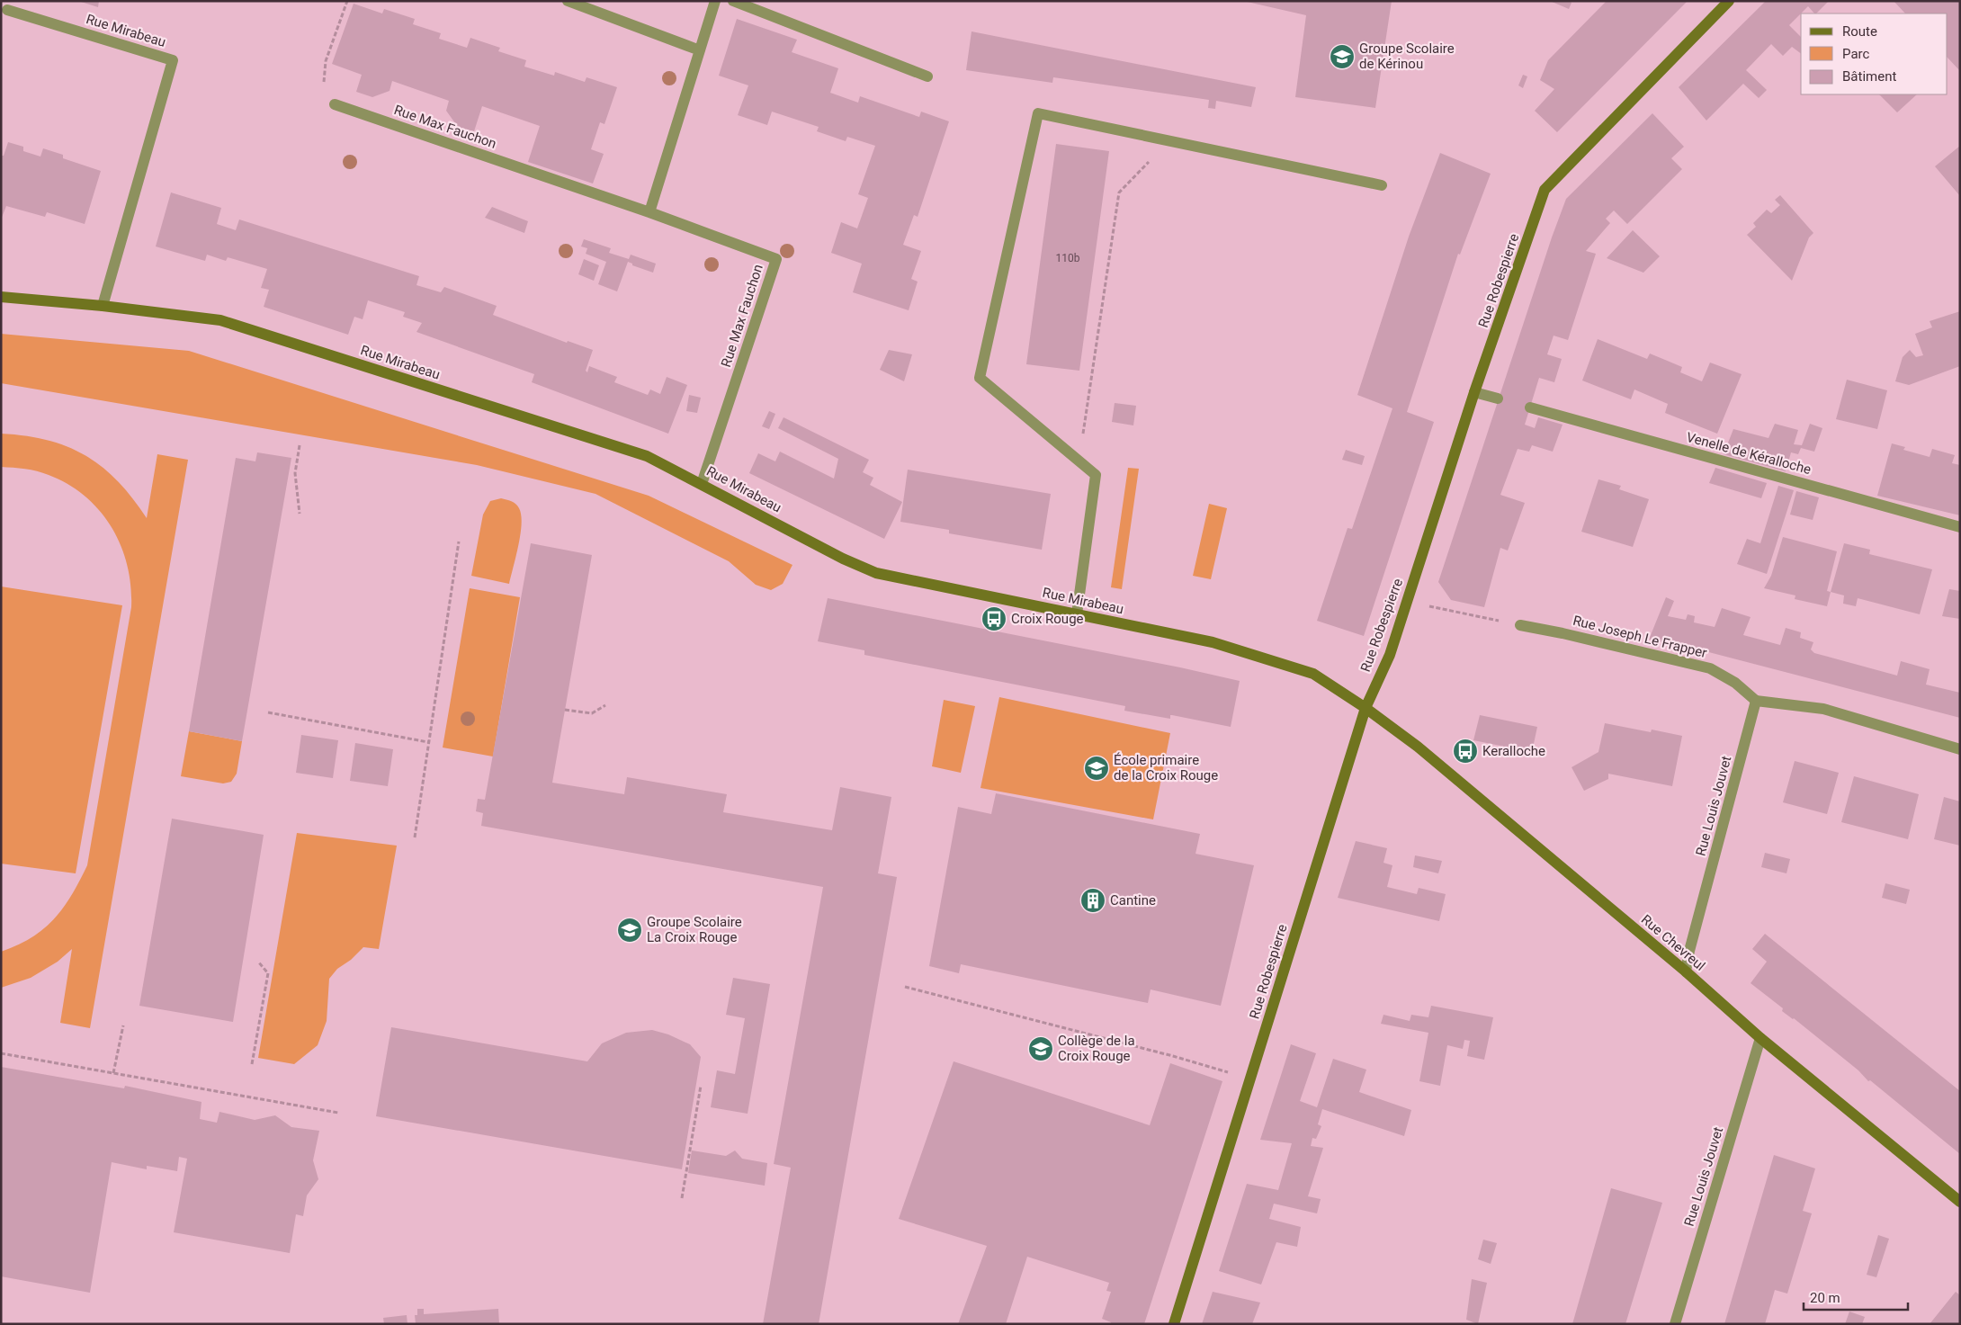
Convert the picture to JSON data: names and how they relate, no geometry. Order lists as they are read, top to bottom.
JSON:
{
  "streets": {
    "street": [
      "Rue Mirabeau",
      "Rue Max Fauchon",
      "Rue Robespierre",
      "Venelle de Kéralloche",
      "Rue Joseph Le Frapper",
      "Rue Louis Jouvet",
      "Rue Chevreul"
    ]
  },
  "crossings": [
    ["Rue Mirabeau", "Rue Max Fauchon"],
    ["Rue Mirabeau", "Rue Robespierre"],
    ["Rue Mirabeau", "Rue Chevreul"],
    ["Rue Robespierre", "Rue Chevreul"],
    ["Rue Joseph Le Frapper", "Rue Louis Jouvet"],
    ["Rue Louis Jouvet", "Rue Chevreul"]
  ],
  "places": {
    "school or university": [
      "Groupe Scolaire de Kérinou",
      "École primaire de la Croix Rouge",
      "Groupe Scolaire La Croix Rouge",
      "Collège de la Croix Rouge"
    ],
    "bus stop": ["Croix Rouge", "Keralloche"],
    "building": ["Cantine"]
  },
  "house_numbers": ["110b"],
  "legend": ["Route", "Parc", "Bâtiment"],
  "scale_bar": "20 m"
}
